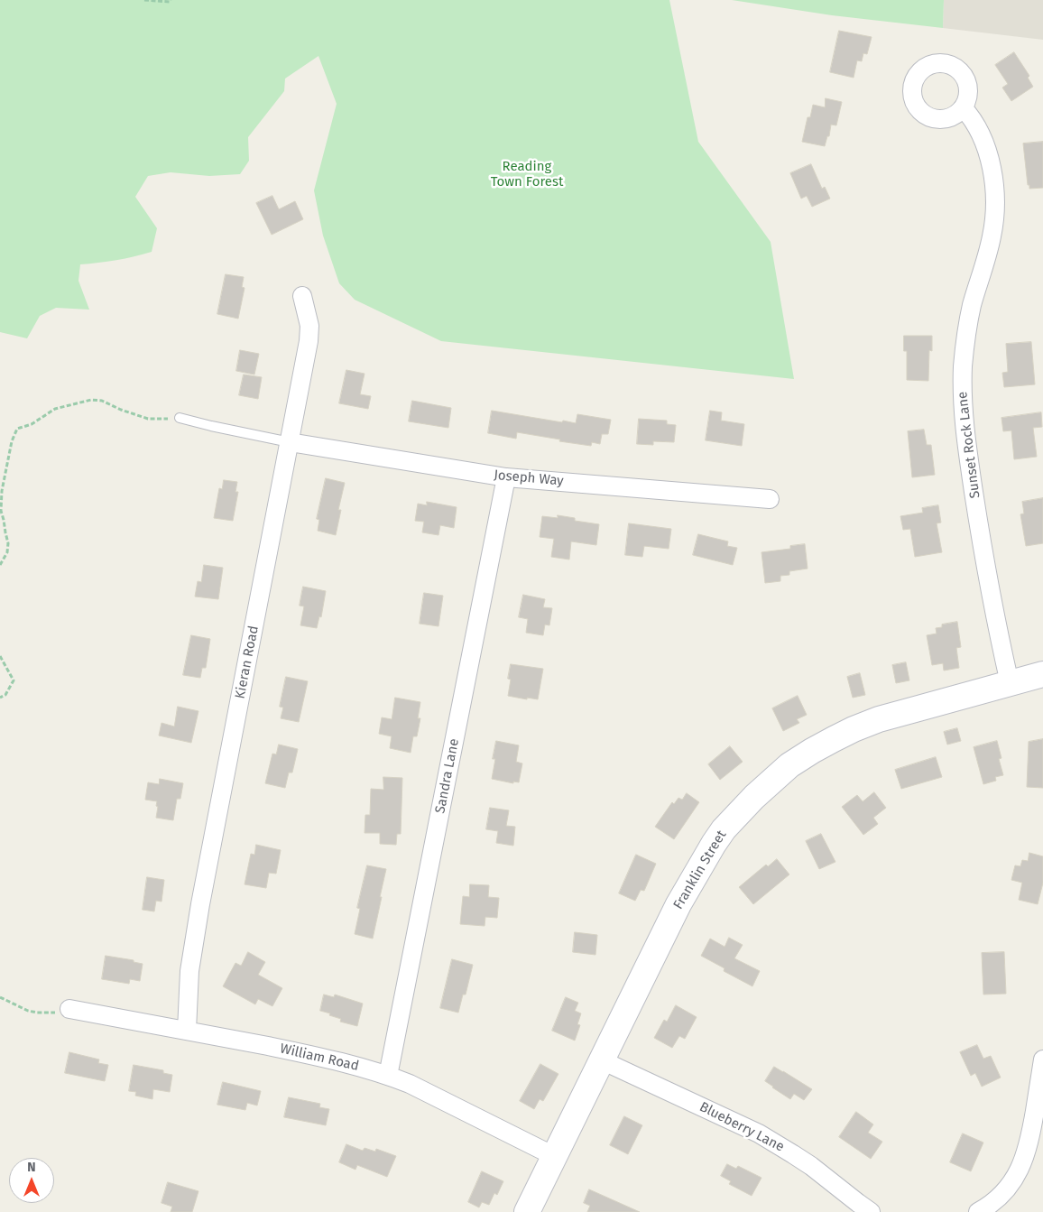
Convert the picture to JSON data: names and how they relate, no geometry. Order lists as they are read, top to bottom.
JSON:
{
  "streets": {
    "main road": ["Franklin Street"],
    "street": [
      "Sunset Rock Lane",
      "Joseph Way",
      "Kieran Road",
      "Sandra Lane",
      "William Road",
      "Blueberry Lane"
    ]
  },
  "crossings": [
    ["Sunset Rock Lane", "Franklin Street"],
    ["Joseph Way", "Kieran Road"],
    ["Joseph Way", "Sandra Lane"],
    ["Kieran Road", "William Road"],
    ["Sandra Lane", "William Road"],
    ["Franklin Street", "William Road"],
    ["Franklin Street", "Blueberry Lane"]
  ],
  "parks": ["Reading Town Forest"],
  "north": "top"
}
